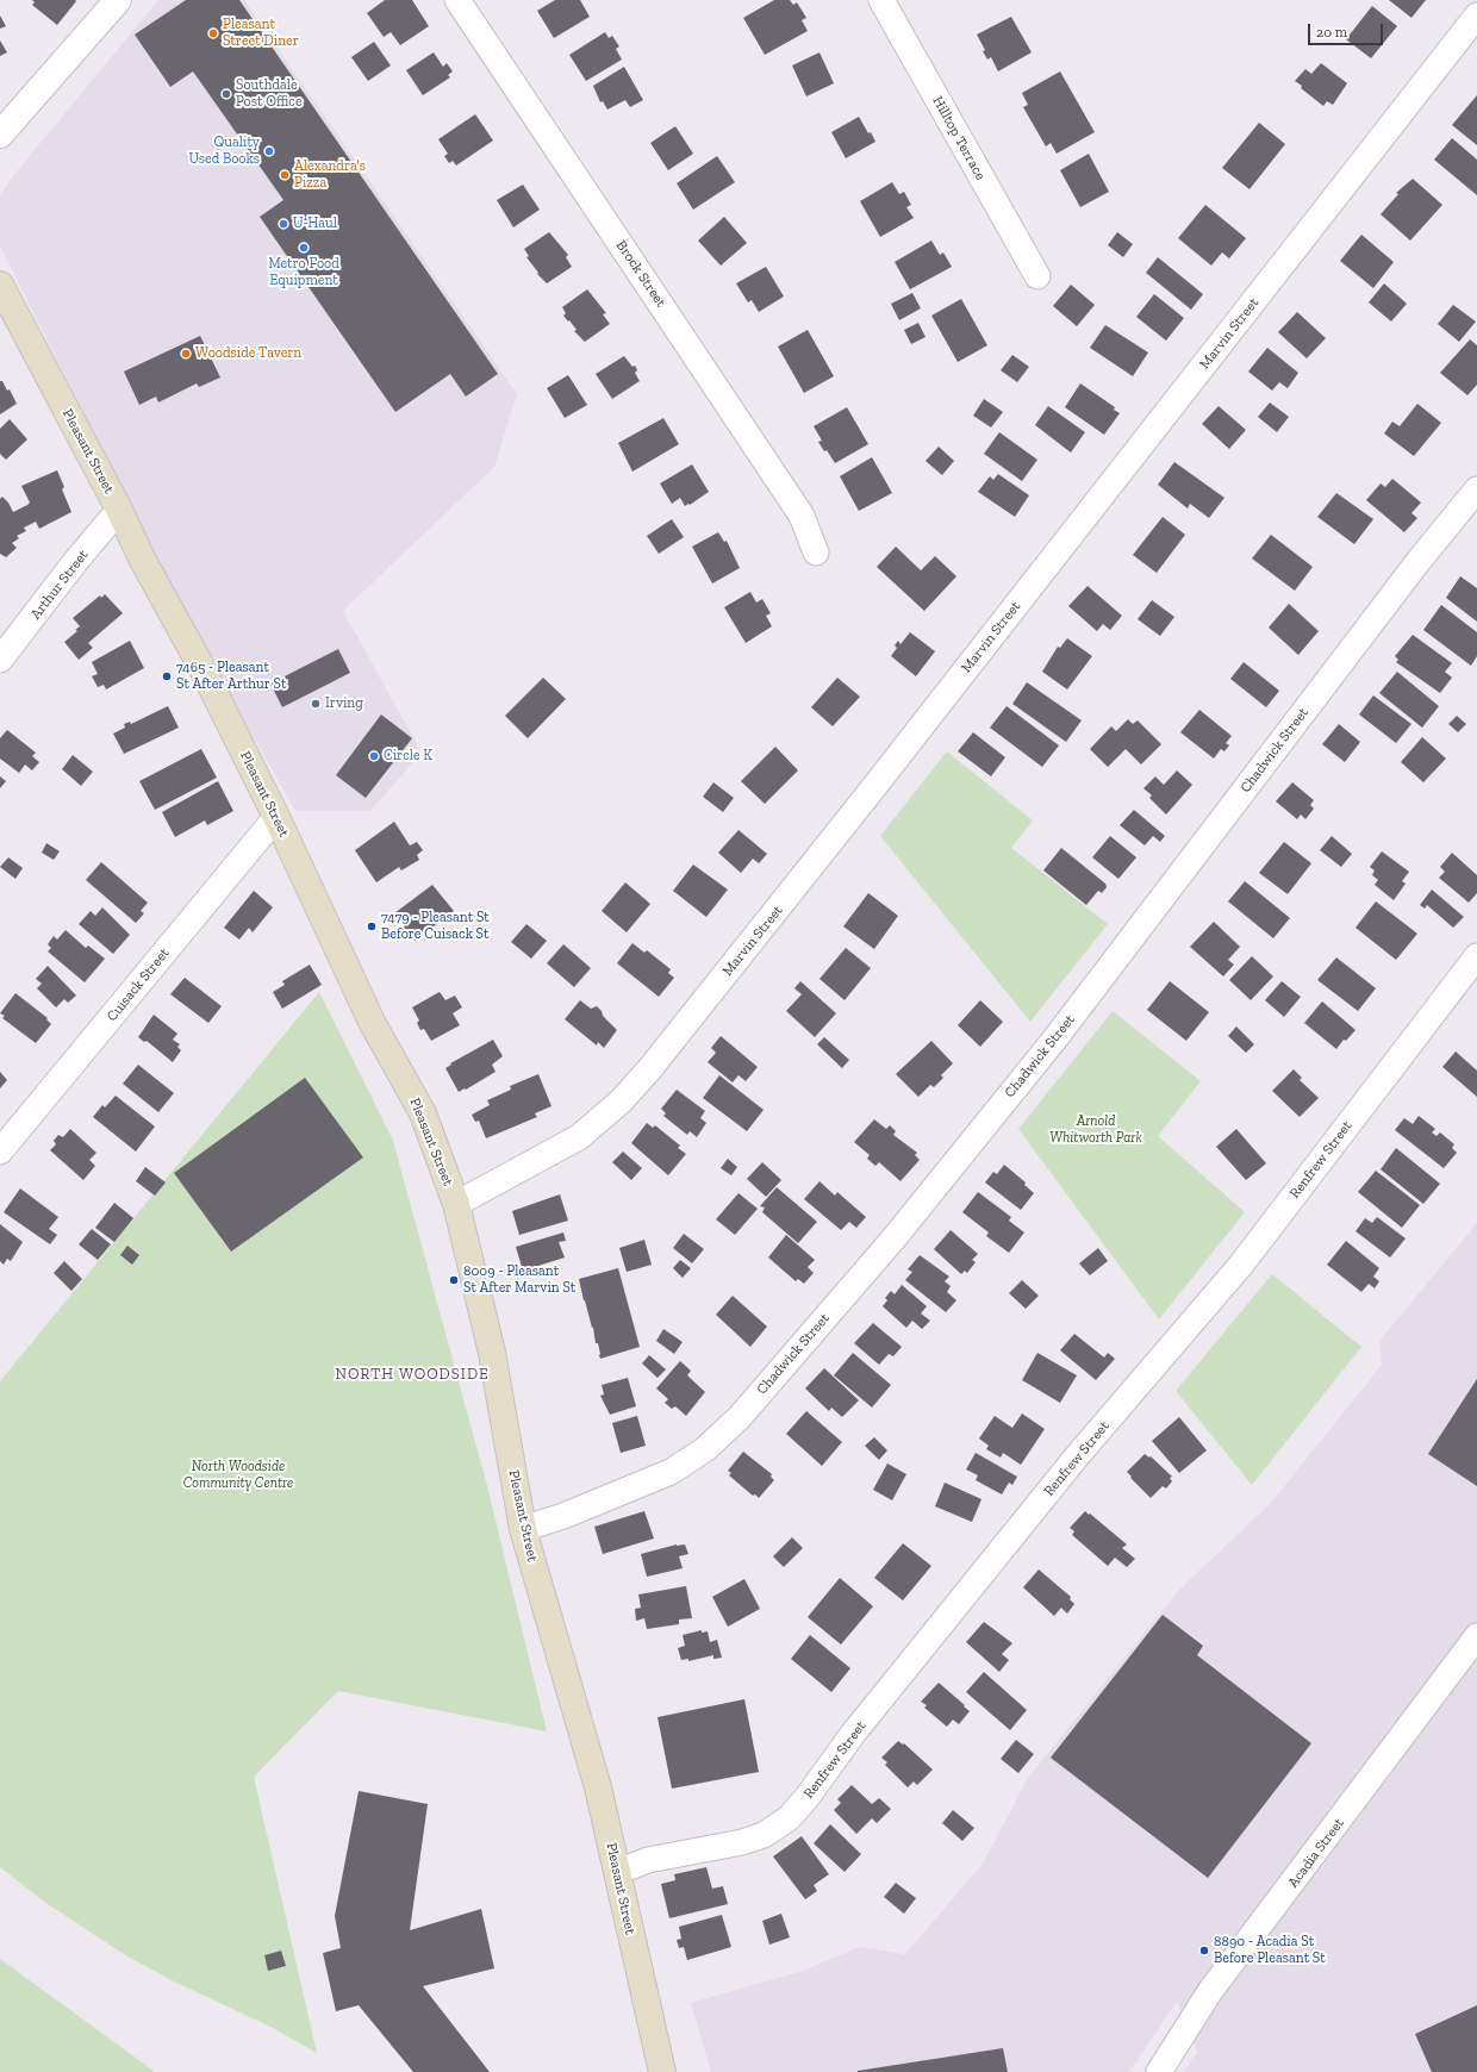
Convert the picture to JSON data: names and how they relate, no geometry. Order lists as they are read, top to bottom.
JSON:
{
  "streets": {
    "main road": ["Pleasant Street"],
    "street": [
      "Hilltop Terrace",
      "Brock Street",
      "Marvin Street",
      "Arthur Street",
      "Chadwick Street",
      "Cuisack Street",
      "Renfrew Street",
      "Acadia Street"
    ]
  },
  "crossings": [
    ["Marvin Street", "Pleasant Street"],
    ["Pleasant Street", "Arthur Street"],
    ["Pleasant Street", "Chadwick Street"],
    ["Pleasant Street", "Cuisack Street"],
    ["Pleasant Street", "Renfrew Street"]
  ],
  "districts": ["NORTH WOODSIDE"],
  "parks": ["Arnold Whitworth Park", "North Woodside Community Centre"],
  "places": [
    "Pleasant Street Diner",
    "Southdale Post Office",
    "Quality Used Books",
    "Alexandra's Pizza",
    "U-Haul",
    "Metro Food Equipment",
    "Woodside Tavern",
    "7465 - Pleasant St After Arthur St",
    "Irving",
    "Circle K",
    "7479 - Pleasant St Before Cuisack St",
    "8009 - Pleasant St After Marvin St",
    "8890 - Acadia St Before Pleasant St"
  ],
  "scale_bar": "20 m"
}
